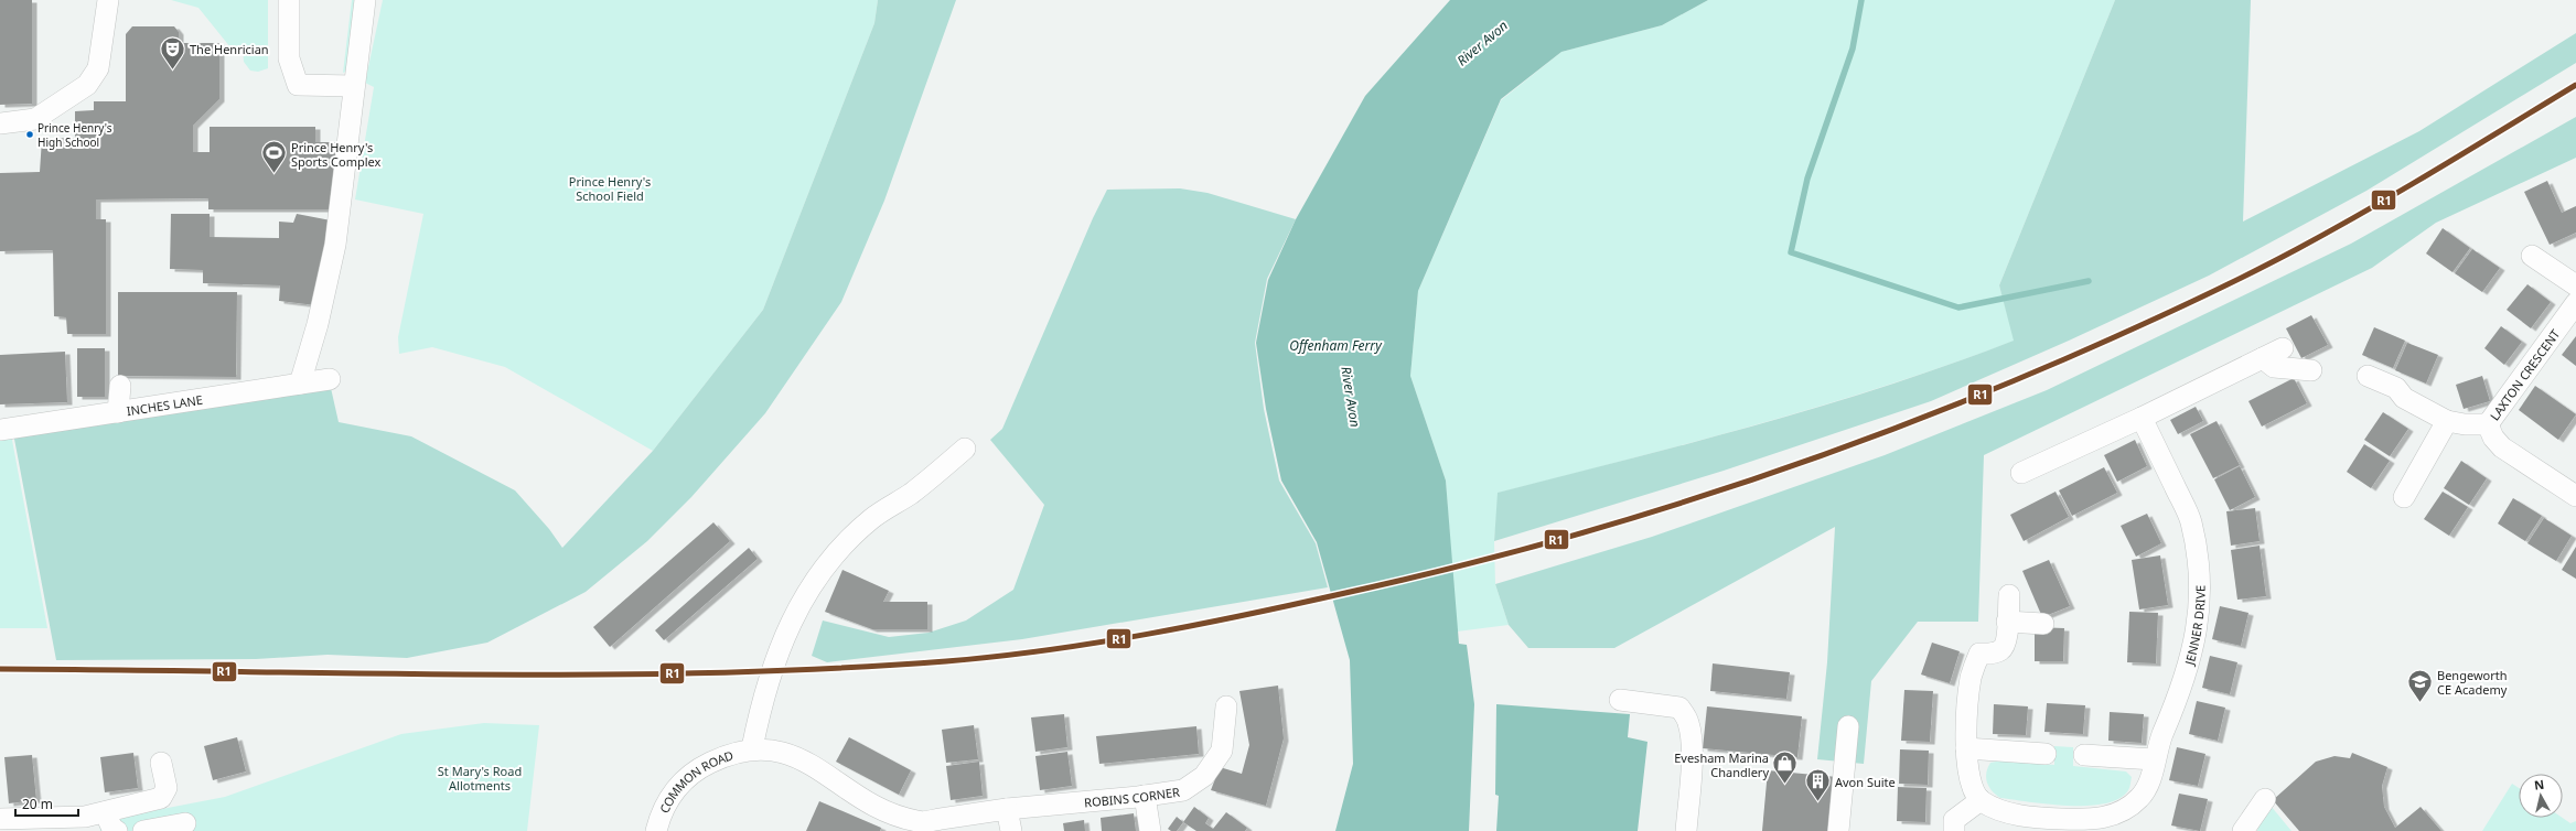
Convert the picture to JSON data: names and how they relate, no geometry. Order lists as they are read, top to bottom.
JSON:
{
  "streets": {
    "street": [
      "LAXTON CRESCENT",
      "INCHES LANE",
      "JENNER DRIVE",
      "COMMON ROAD",
      "ROBINS CORNER"
    ]
  },
  "crossings": [
    ["COMMON ROAD", "ROBINS CORNER"]
  ],
  "water": ["River Avon", "Offenham Ferry"],
  "parks": ["Prince Henry's School Field", "St Mary's Road Allotments"],
  "places": {
    "theatre": ["The Henrician"],
    "other": ["Prince Henry's High School"],
    "sports": ["Prince Henry's Sports Complex"],
    "school or university": ["Bengeworth CE Academy"],
    "shop": ["Evesham Marina Chandlery"],
    "building": ["Avon Suite"]
  },
  "lines": ["transit line R1"],
  "scale_bar": "20 m",
  "north": "top"
}
